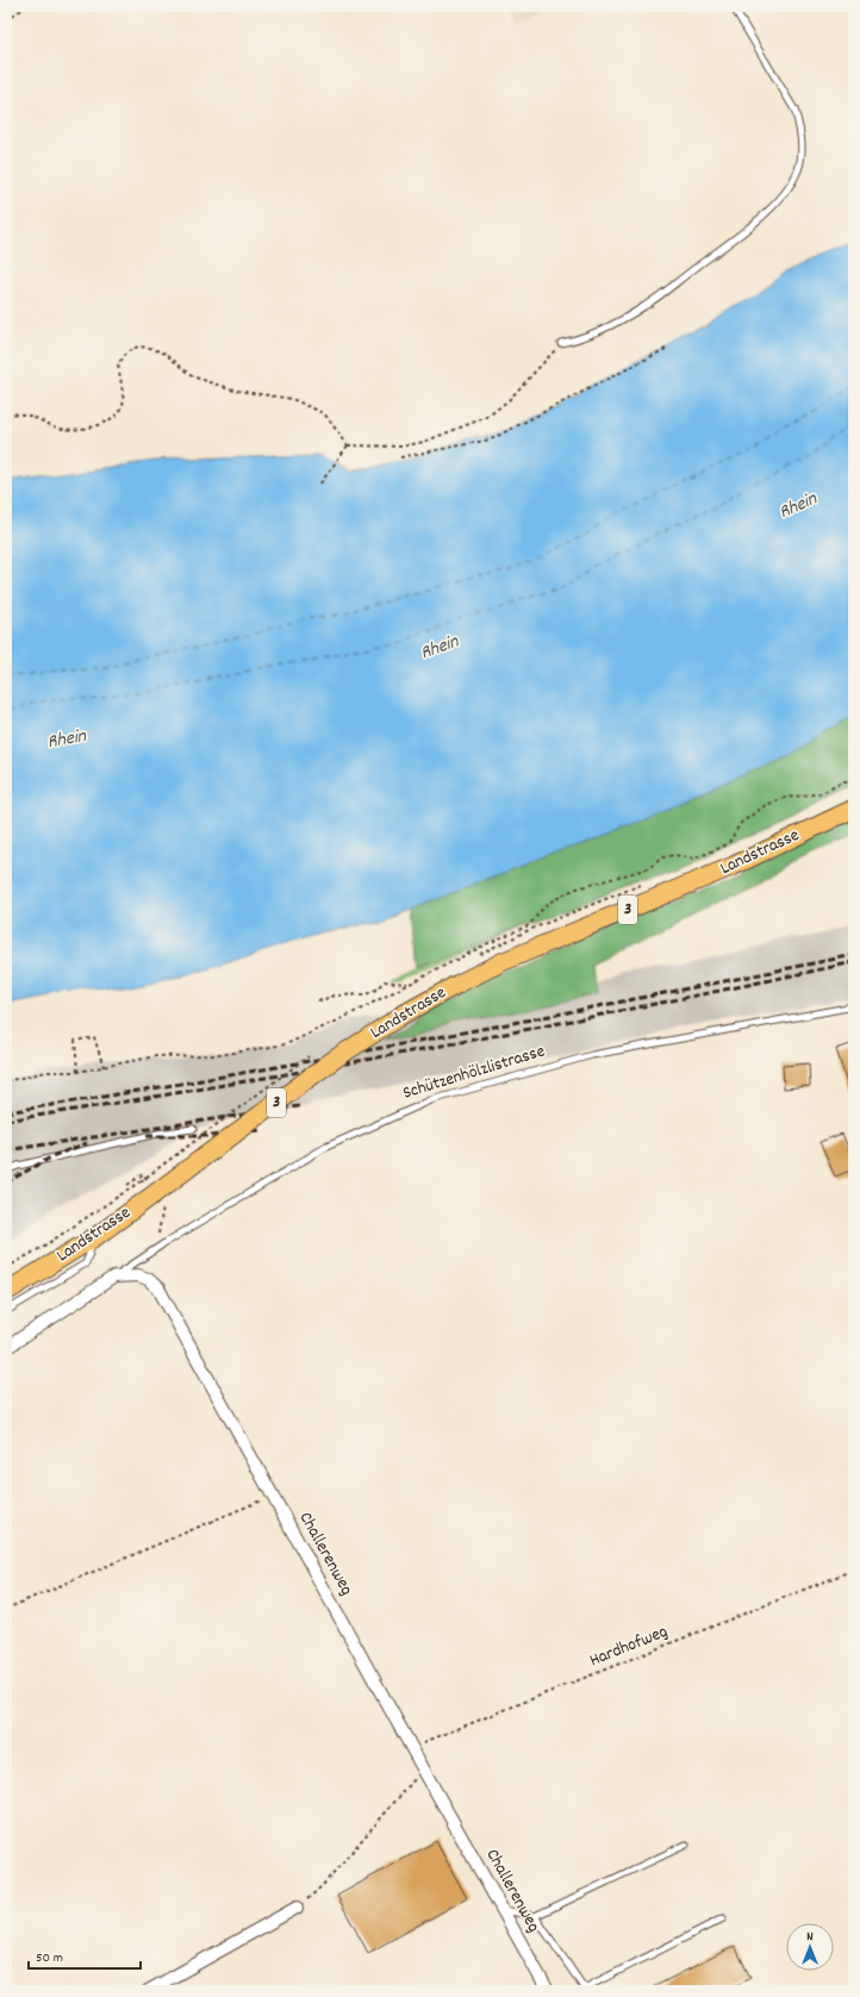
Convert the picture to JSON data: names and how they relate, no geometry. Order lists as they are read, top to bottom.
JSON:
{
  "streets": {
    "main road": ["Landstrasse", "3"],
    "street": ["Challerenweg"],
    "lane": ["Schützenhölzlistrasse"],
    "path": ["Hardhofweg"]
  },
  "crossings": [
    ["Schützenhölzlistrasse", "Challerenweg"],
    ["Challerenweg", "Hardhofweg"]
  ],
  "water": ["Rhein"],
  "scale_bar": "50 m",
  "north": "top"
}
